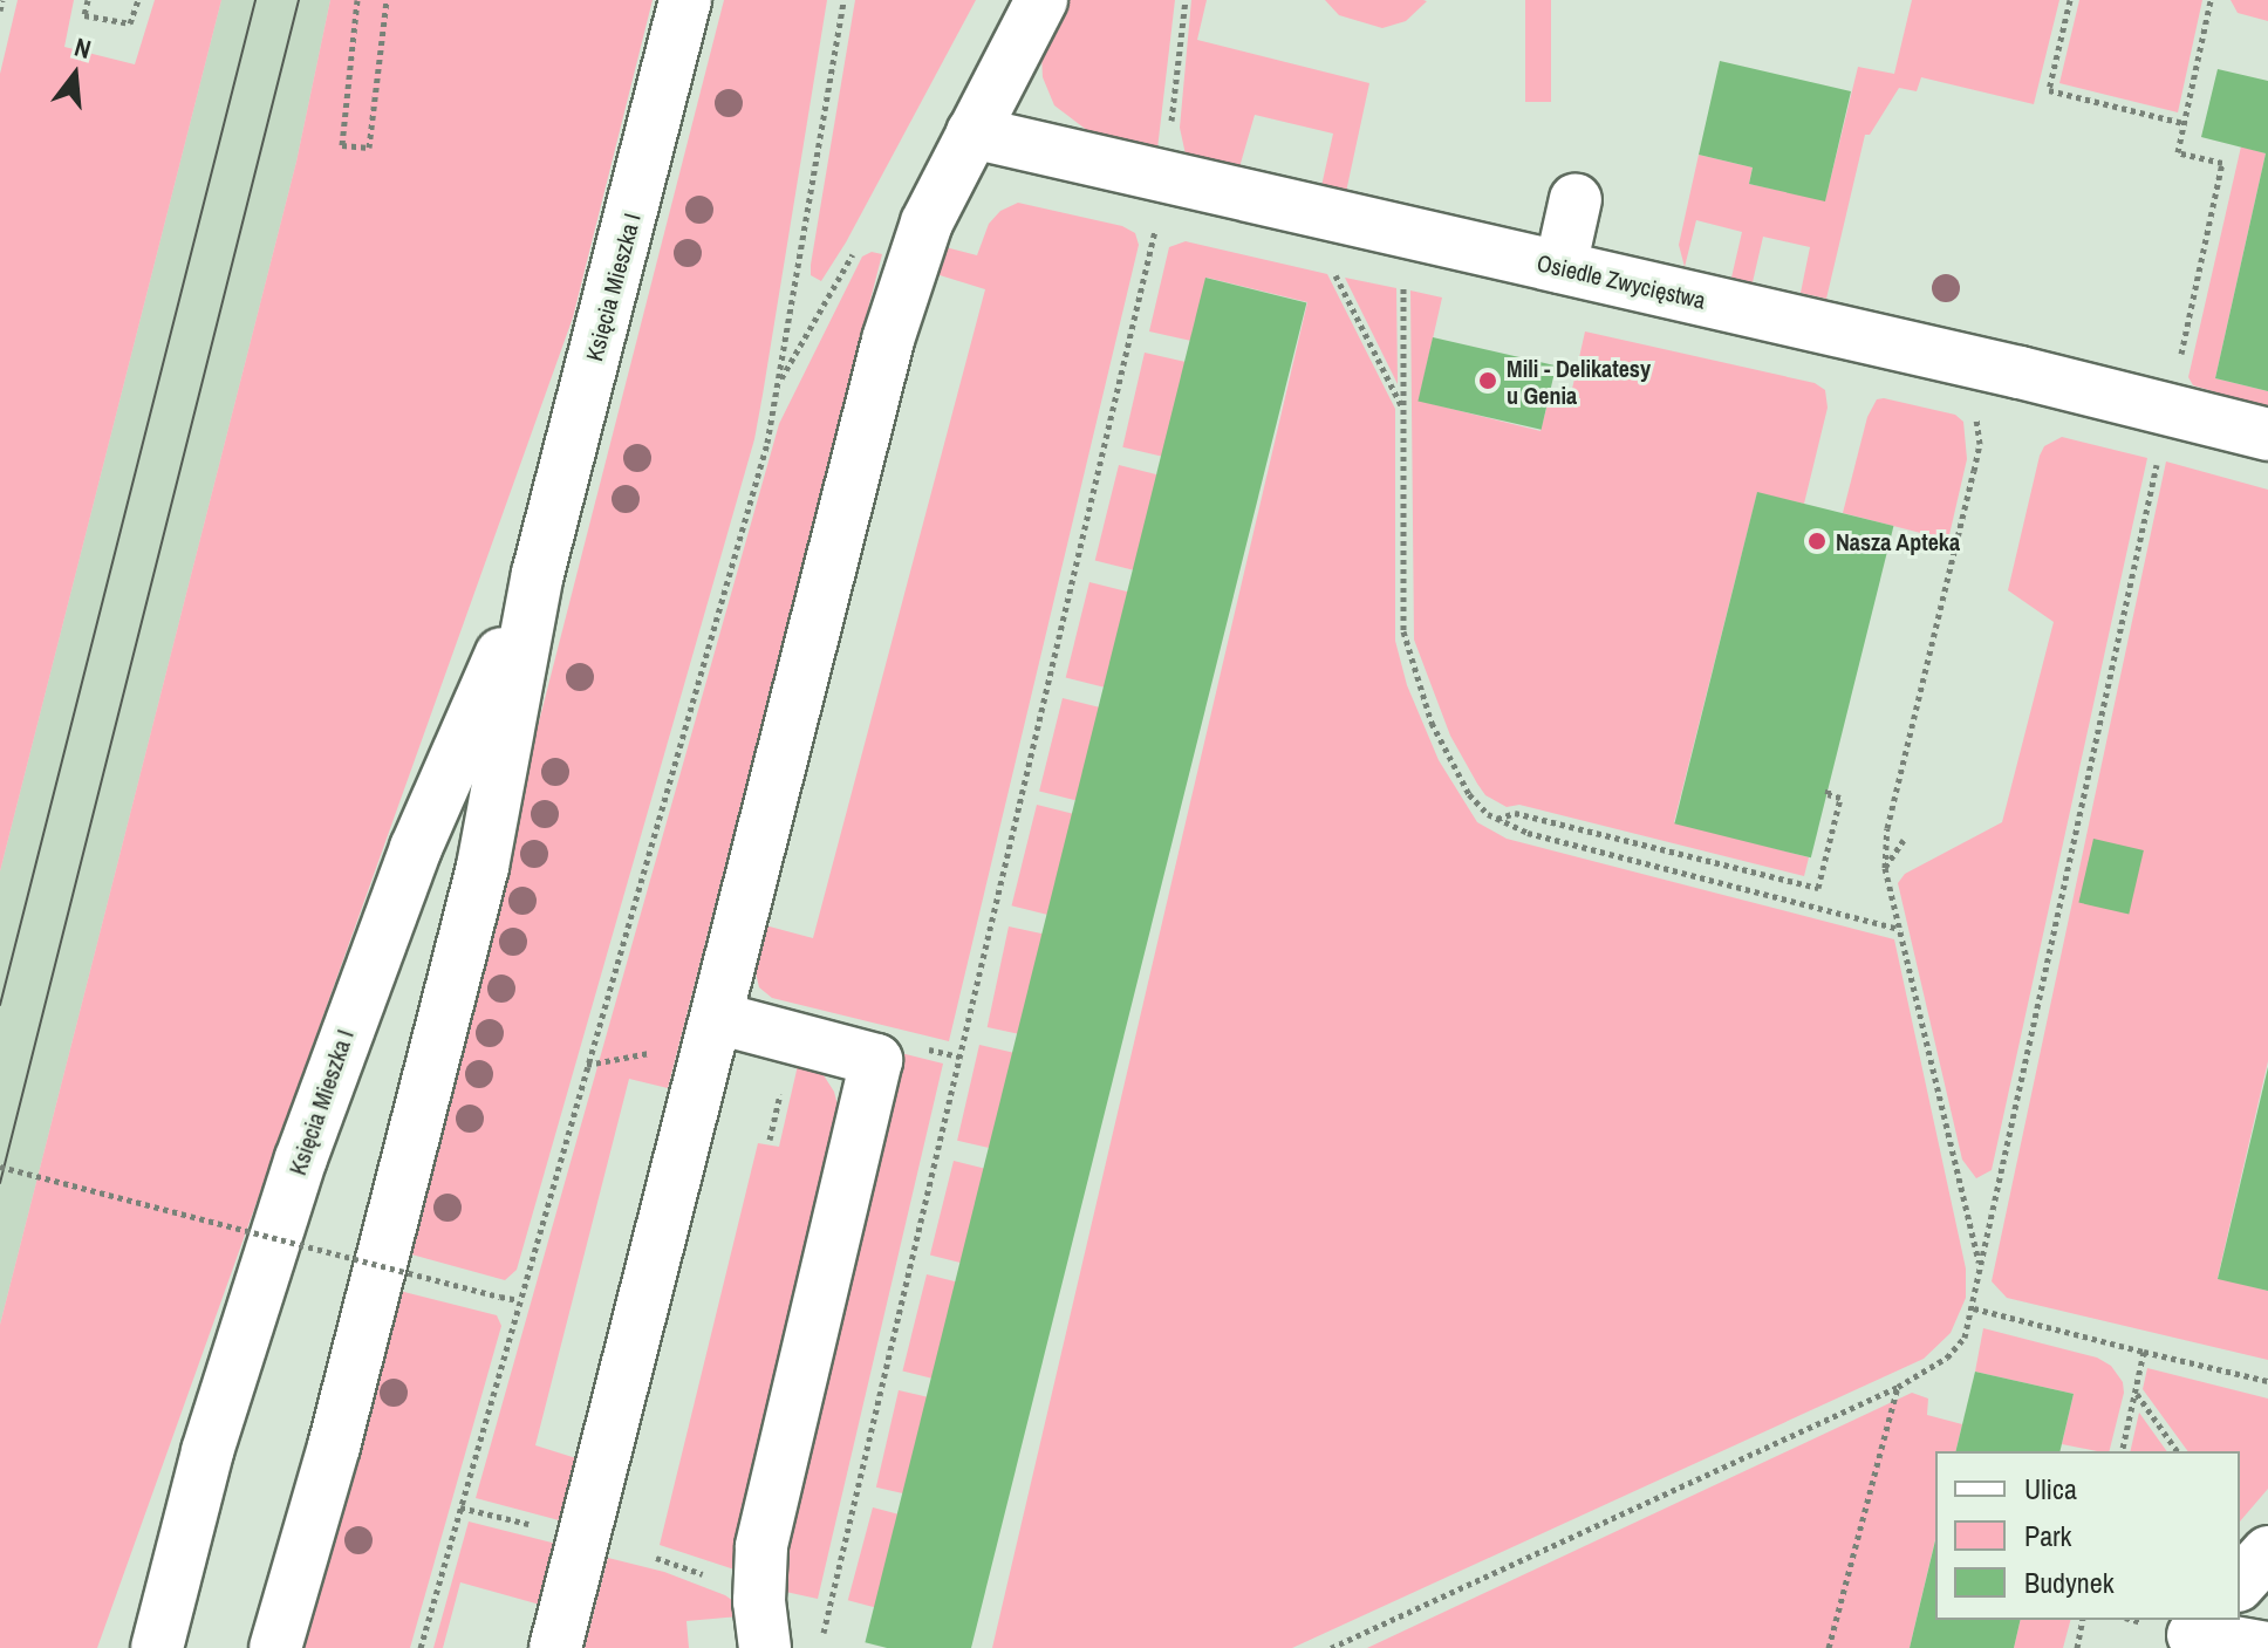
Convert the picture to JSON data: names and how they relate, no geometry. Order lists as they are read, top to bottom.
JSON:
{
  "streets": {
    "street": ["Osiedle Zwycięstwa", "Księcia Mieszka I"]
  },
  "places": ["Mili - Delikatesy u Genia", "Nasza Apteka"],
  "legend": ["Ulica", "Park", "Budynek"],
  "north": "top"
}
